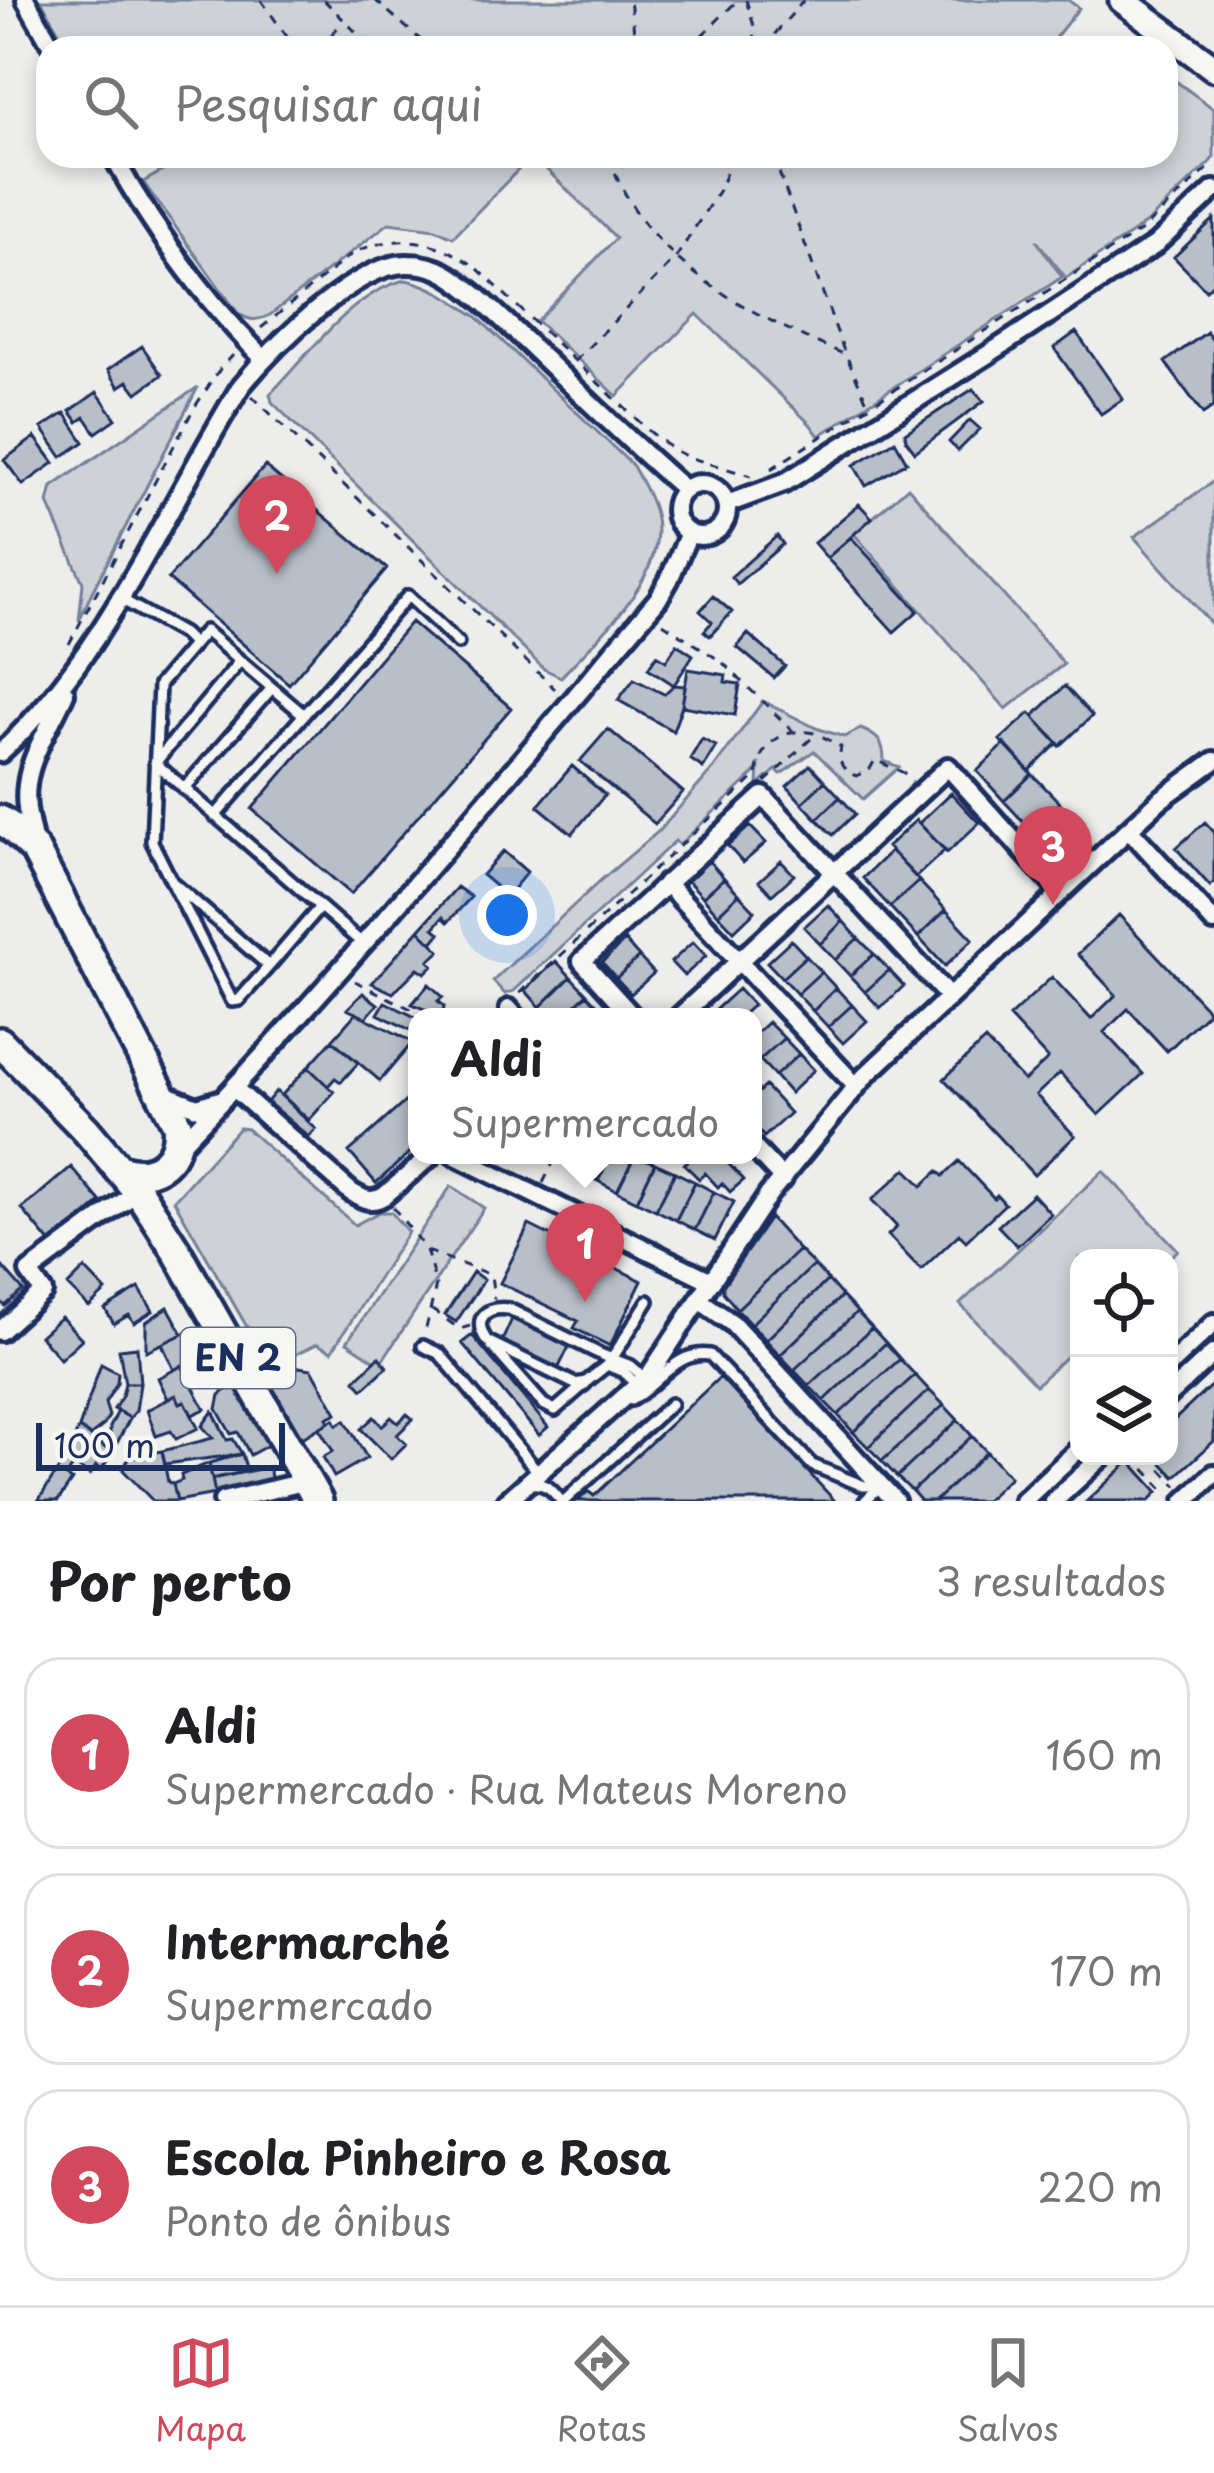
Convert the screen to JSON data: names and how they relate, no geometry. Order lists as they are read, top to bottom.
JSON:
{
  "streets": {
    "main road": ["EN 2"]
  },
  "scale_bar": "100 m",
  "page": {
    "search": "Pesquisar aqui",
    "pins": ["2", "3", "1"],
    "popup": ["Aldi", "Supermercado"],
    "scale": "100 m",
    "heading": ["Por perto", "3 resultados"],
    "list": [
      {
        "mark": "1",
        "name": "Aldi",
        "note": "Supermercado · Rua Mateus Moreno",
        "value": "160 m"
      },
      {
        "mark": "2",
        "name": "Intermarché",
        "note": "Supermercado",
        "value": "170 m"
      },
      {
        "mark": "3",
        "name": "Escola Pinheiro e Rosa",
        "note": "Ponto de ônibus",
        "value": "220 m"
      }
    ],
    "nav": ["Mapa", "Rotas", "Salvos"]
  }
}
